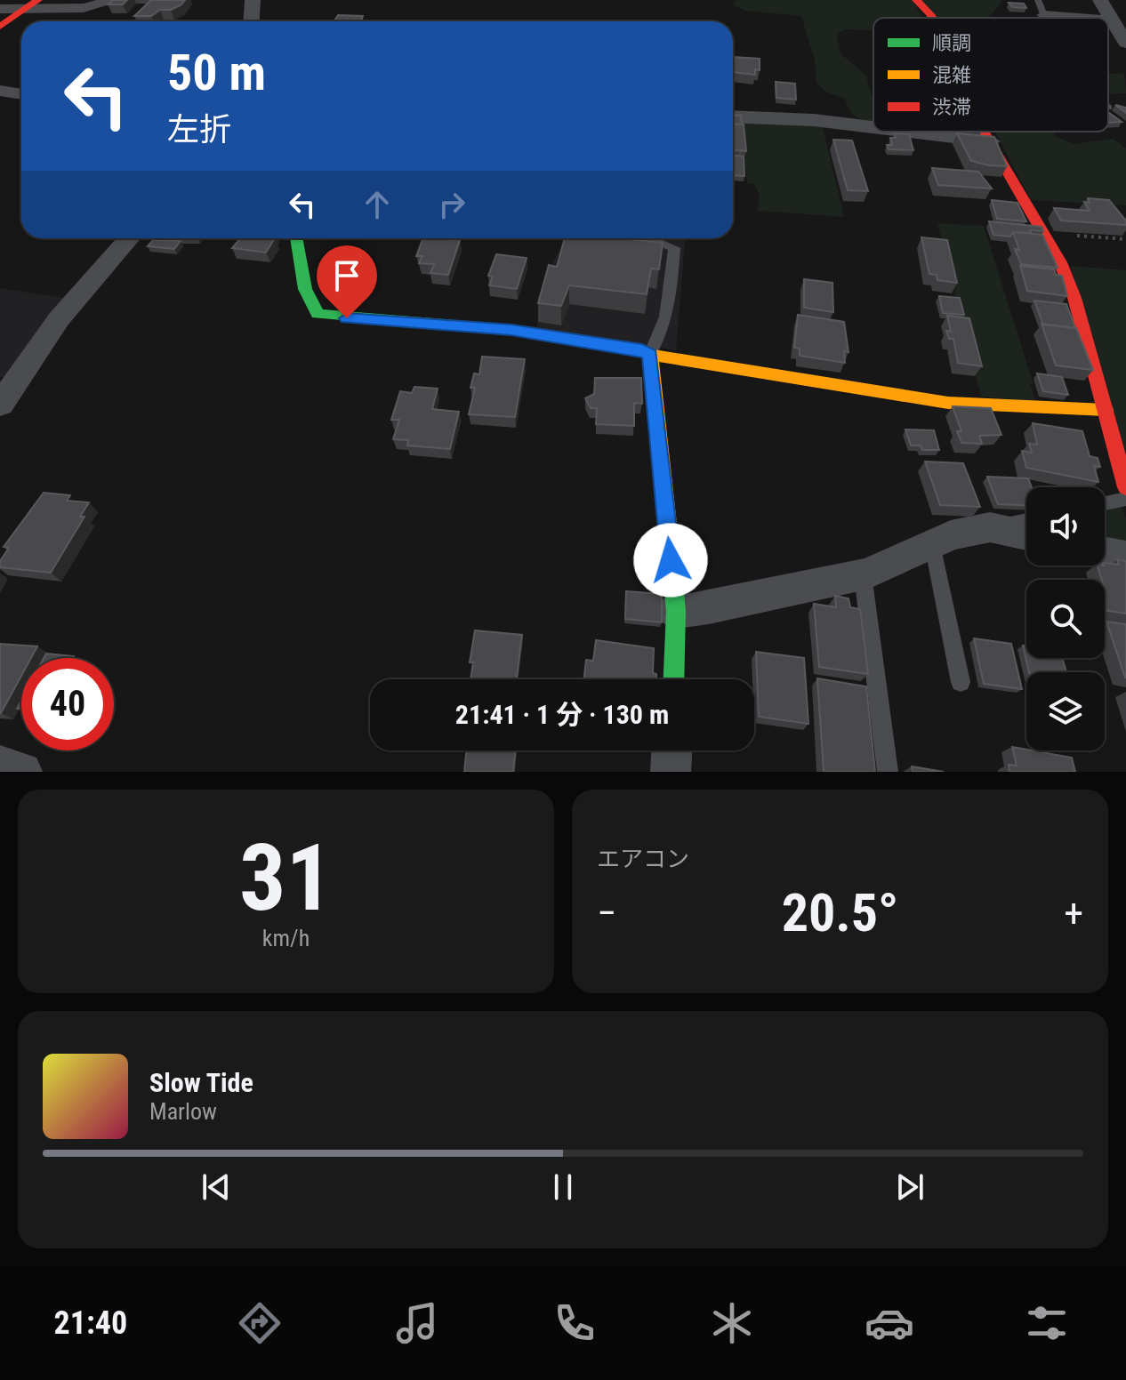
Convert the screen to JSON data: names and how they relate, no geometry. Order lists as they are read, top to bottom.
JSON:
{
  "legend": ["順調", "混雑", "渋滞"],
  "page": {
    "turn": ["50 m", "左折"],
    "limit": "40",
    "trip": "21:41 · 1 分 · 130 m",
    "tile": [
      ["31", "km/h"],
      "エアコン"
    ],
    "heat": ["−", "20.5°", "+"],
    "song": ["Slow Tide", "Marlow"],
    "tabs": "21:40"
  }
}
